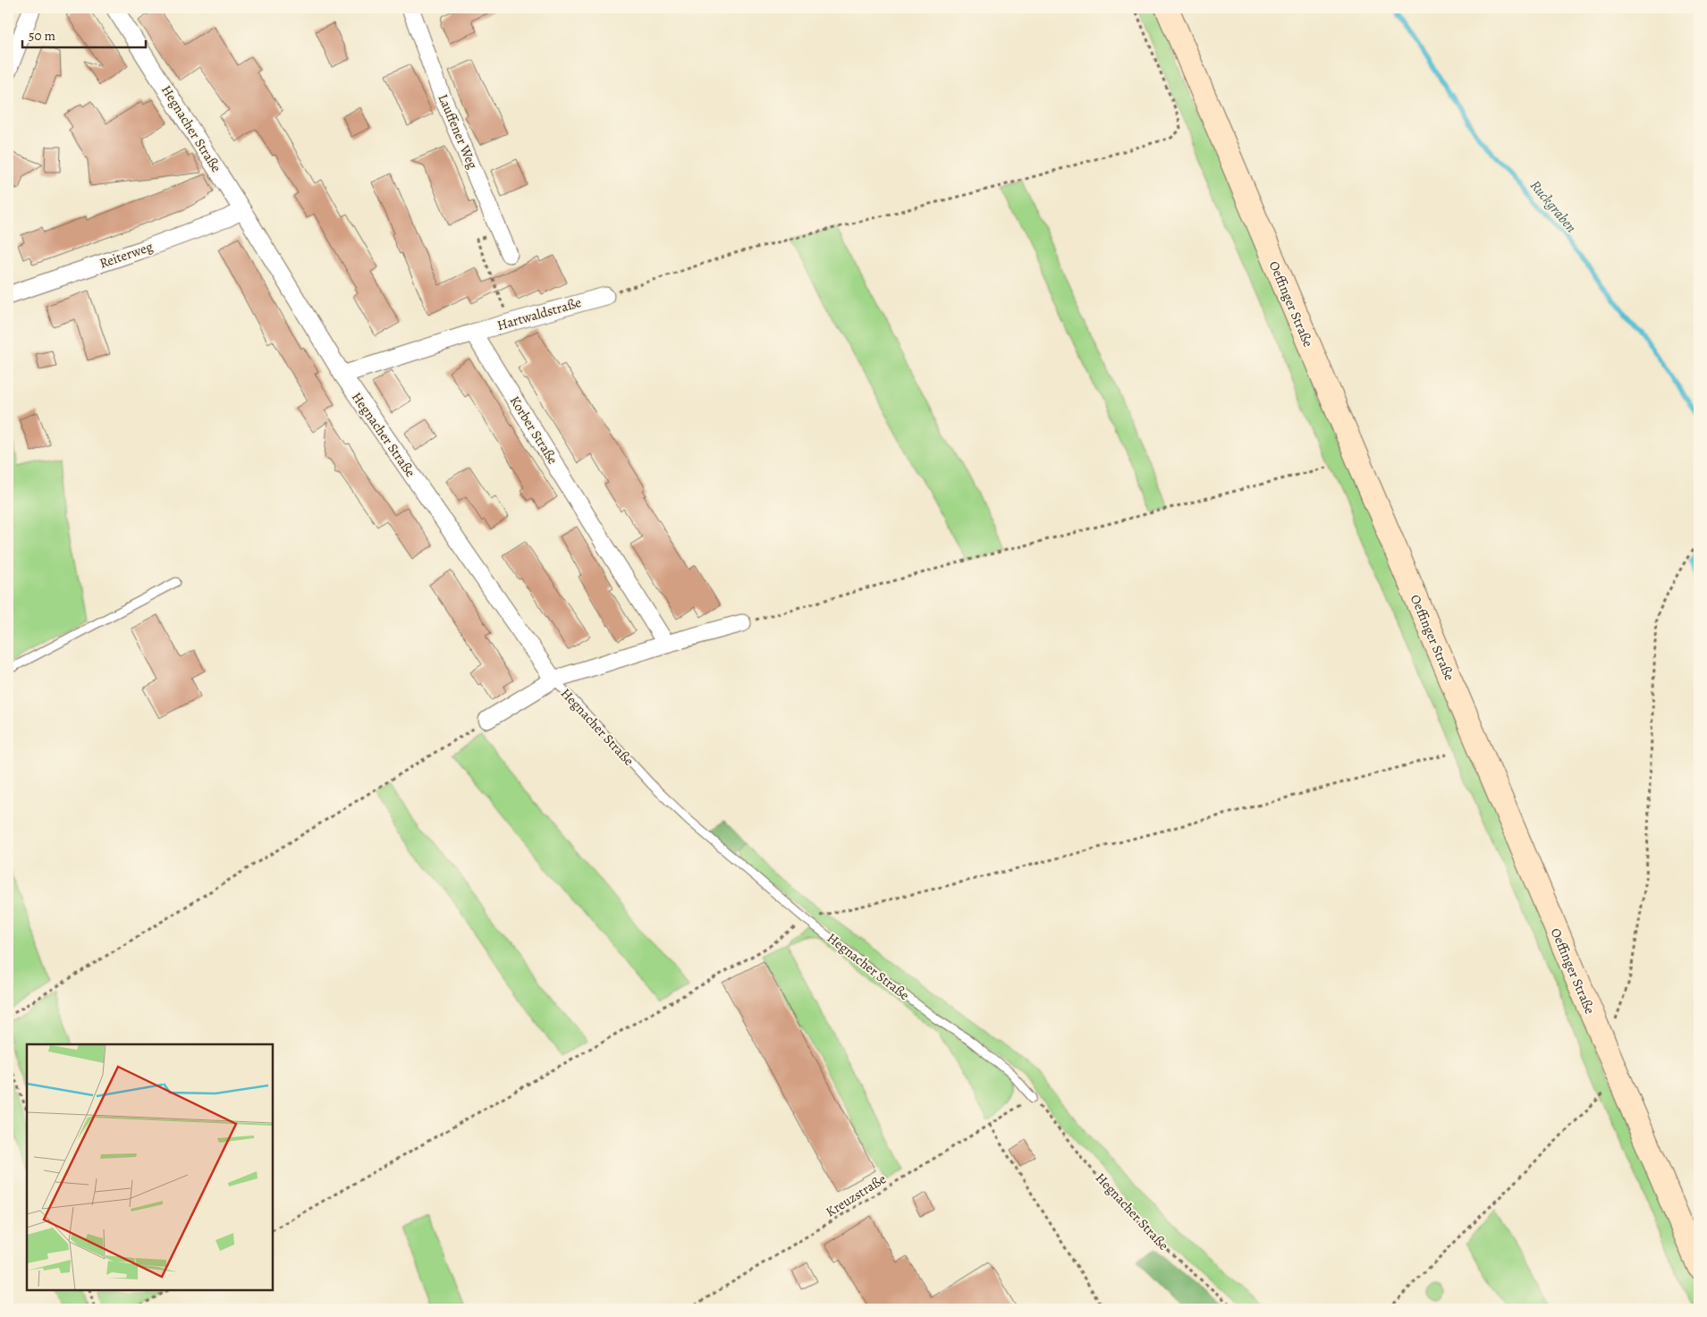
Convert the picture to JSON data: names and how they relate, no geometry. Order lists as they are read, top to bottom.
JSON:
{
  "streets": {
    "main road": ["Oeffinger Straße"],
    "street": [
      "Hegnacher Straße",
      "Lauffener Weg",
      "Reiterweg",
      "Hartwaldstraße",
      "Korber Straße"
    ],
    "path": ["Kreuzstraße"]
  },
  "crossings": [
    ["Hegnacher Straße", "Reiterweg"],
    ["Hegnacher Straße", "Kreuzstraße"],
    ["Hartwaldstraße", "Korber Straße"]
  ],
  "water": ["Ruckgraben"],
  "scale_bar": "50 m"
}
